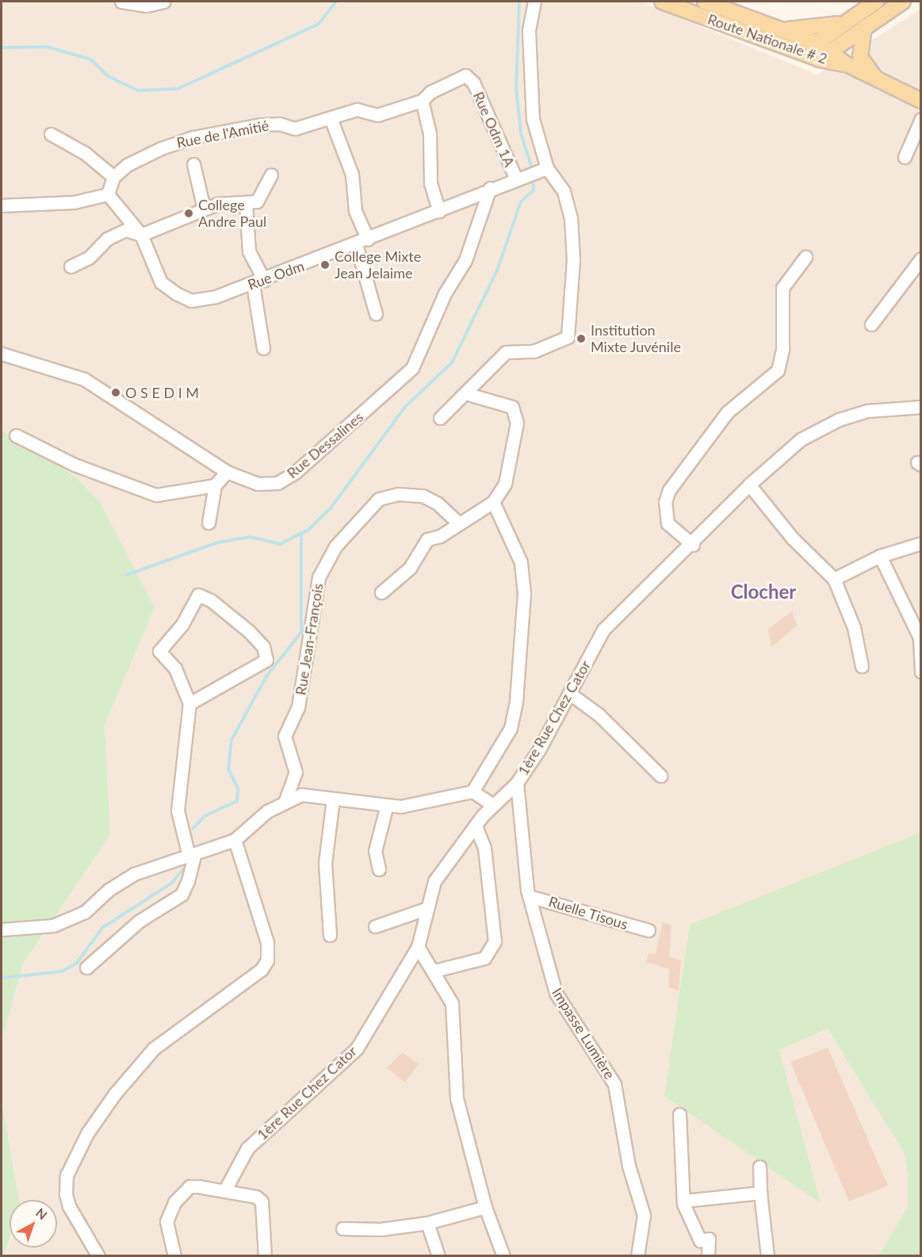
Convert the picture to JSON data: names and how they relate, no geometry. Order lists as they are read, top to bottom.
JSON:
{
  "streets": {
    "main road": ["Route Nationale # 2"],
    "street": [
      "Rue Odm 1A",
      "Rue de l'Amitié",
      "Rue Odm",
      "Rue Dessalines",
      "Rue Jean-François",
      "1ère Rue Chez Cator",
      "Ruelle Tisous",
      "Impasse Lumière"
    ]
  },
  "crossings": [
    ["Rue Odm 1A", "Rue de l'Amitié"],
    ["Rue Odm 1A", "Rue Odm"],
    ["Rue Odm", "Rue Dessalines"],
    ["1ère Rue Chez Cator", "Impasse Lumière"],
    ["Ruelle Tisous", "Impasse Lumière"]
  ],
  "districts": ["Clocher"],
  "places": [
    "College Andre Paul",
    "College Mixte Jean Jelaime",
    "Institution Mixte Juvénile",
    "O S E D I M"
  ],
  "north": "top right"
}
